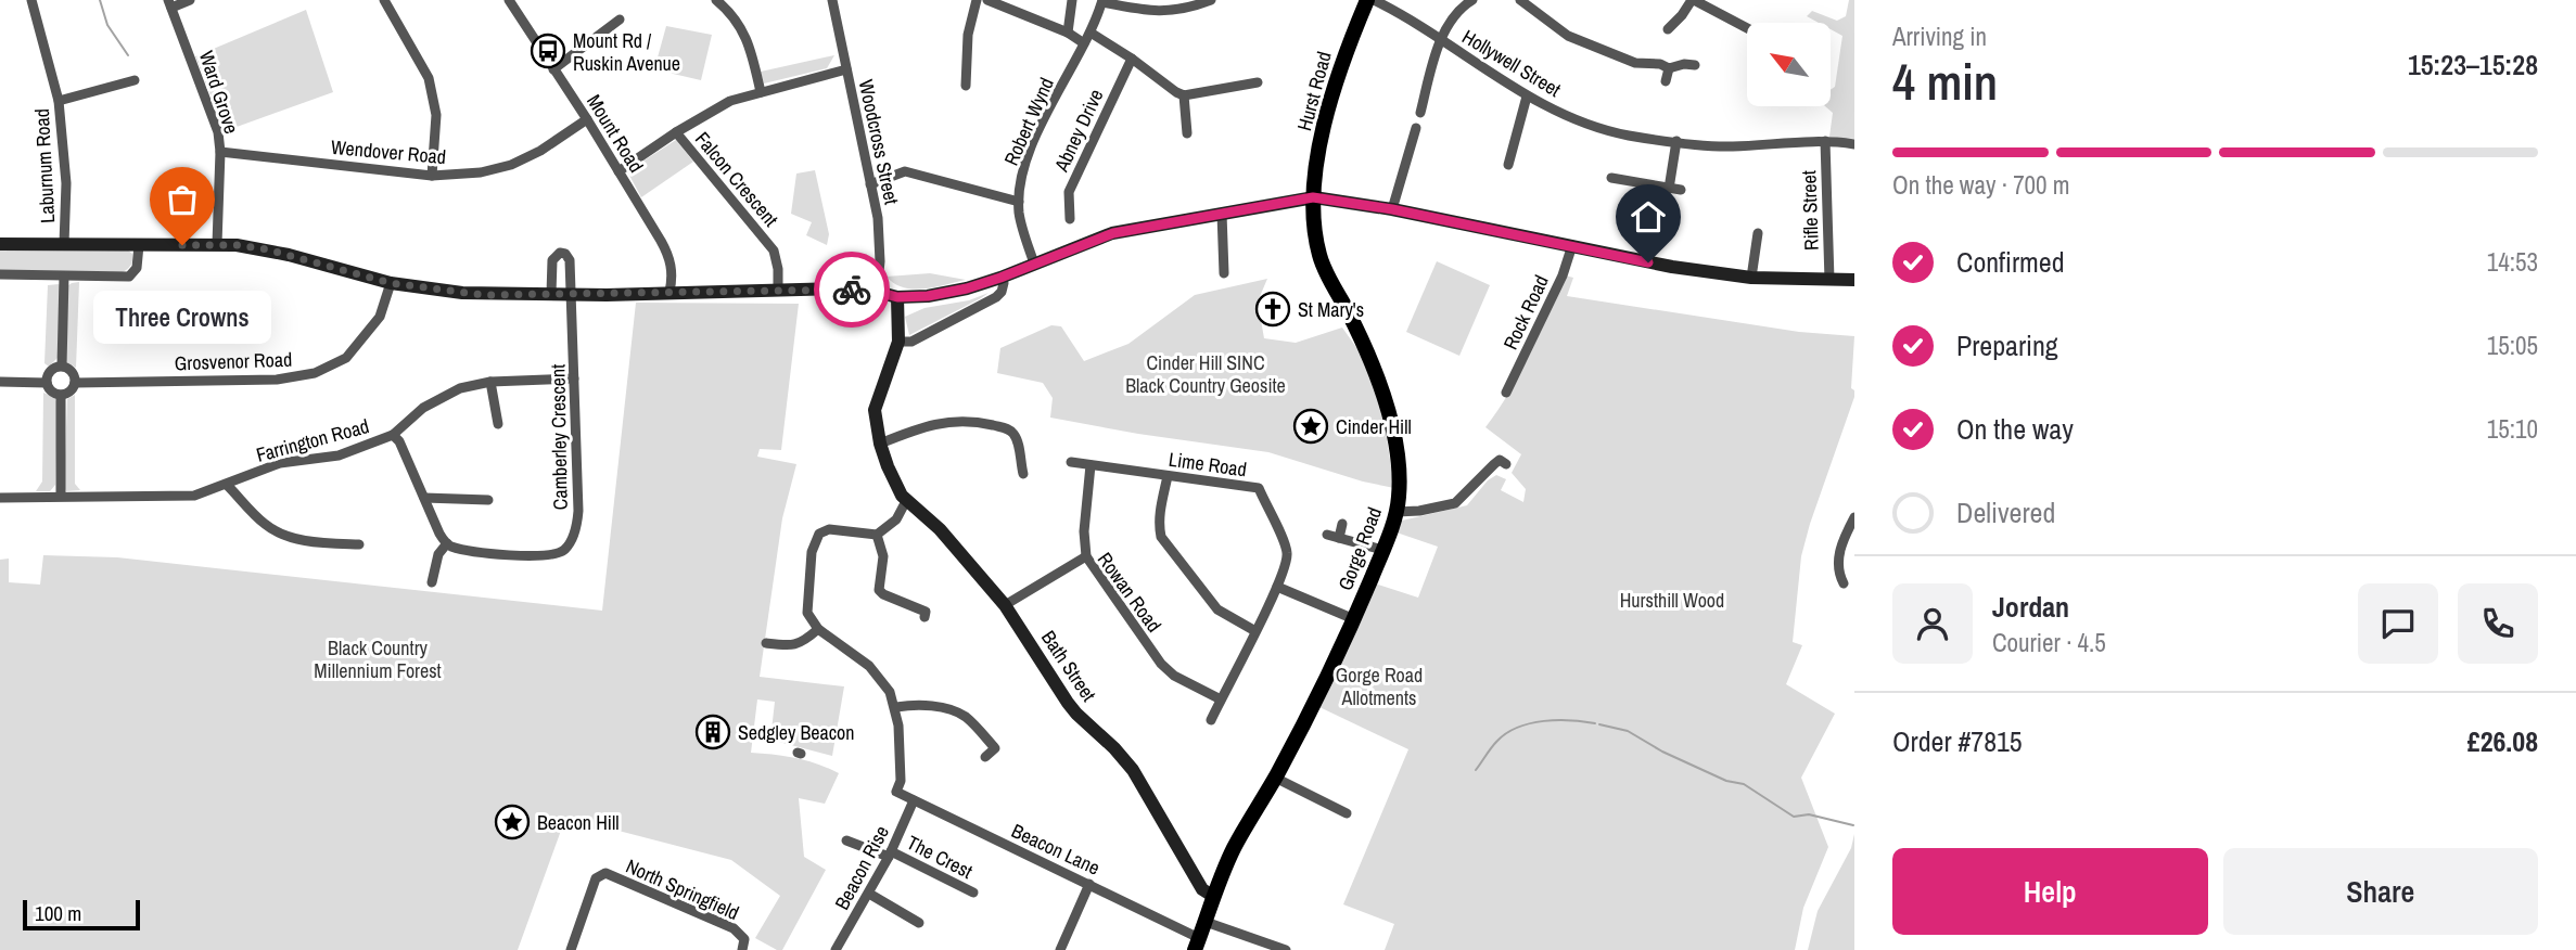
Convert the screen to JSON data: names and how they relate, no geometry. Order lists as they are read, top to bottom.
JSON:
{
  "streets": {
    "main road": ["Hurst Road", "Gorge Road"],
    "street": [
      "Hollywell Street",
      "Ward Grove",
      "Robert Wynd",
      "Abney Drive",
      "Mount Road",
      "Woodcross Street",
      "Wendover Road",
      "Laburnum Road",
      "Falcon Crescent",
      "Rifle Street",
      "Rock Road",
      "Grosvenor Road",
      "Camberley Crescent",
      "Farrington Road",
      "Lime Road",
      "Rowan Road",
      "Bath Street",
      "Beacon Lane",
      "The Crest",
      "Beacon Rise",
      "North Springfield"
    ]
  },
  "crossings": [
    ["Hollywell Street", "Rifle Street"],
    ["Hurst Road", "Gorge Road"],
    ["Ward Grove", "Wendover Road"],
    ["Mount Road", "Wendover Road"],
    ["Camberley Crescent", "Farrington Road"],
    ["Gorge Road", "Bath Street"],
    ["Gorge Road", "Beacon Lane"],
    ["Rowan Road", "Bath Street"],
    ["Beacon Lane", "Beacon Rise"],
    ["The Crest", "Beacon Rise"]
  ],
  "parks": [
    "Cinder Hill SINC Black Country Geosite",
    "Hursthill Wood",
    "Black Country Millennium Forest",
    "Gorge Road Allotments"
  ],
  "places": {
    "bus stop": ["Mount Rd / Ruskin Avenue"],
    "other": ["Three Crowns"],
    "church": ["St Mary's"],
    "place": ["Cinder Hill", "Beacon Hill"],
    "building": ["Sedgley Beacon"]
  },
  "scale_bar": "100 m",
  "north": "top left",
  "page": {
    "heading": ["4 min", "Arriving in", "15:23–15:28"],
    "panel": [
      "Jordan",
      "Courier · 4.5",
      "Order #7815",
      "£26.08"
    ],
    "bar": "On the way · 700 m",
    "list": [
      ["Confirmed", "14:53"],
      ["Preparing", "15:05"],
      ["On the way", "15:10"],
      "Delivered"
    ],
    "bubble": "Three Crowns",
    "buttons": ["Help", "Share"],
    "scale": "100 m"
  }
}
